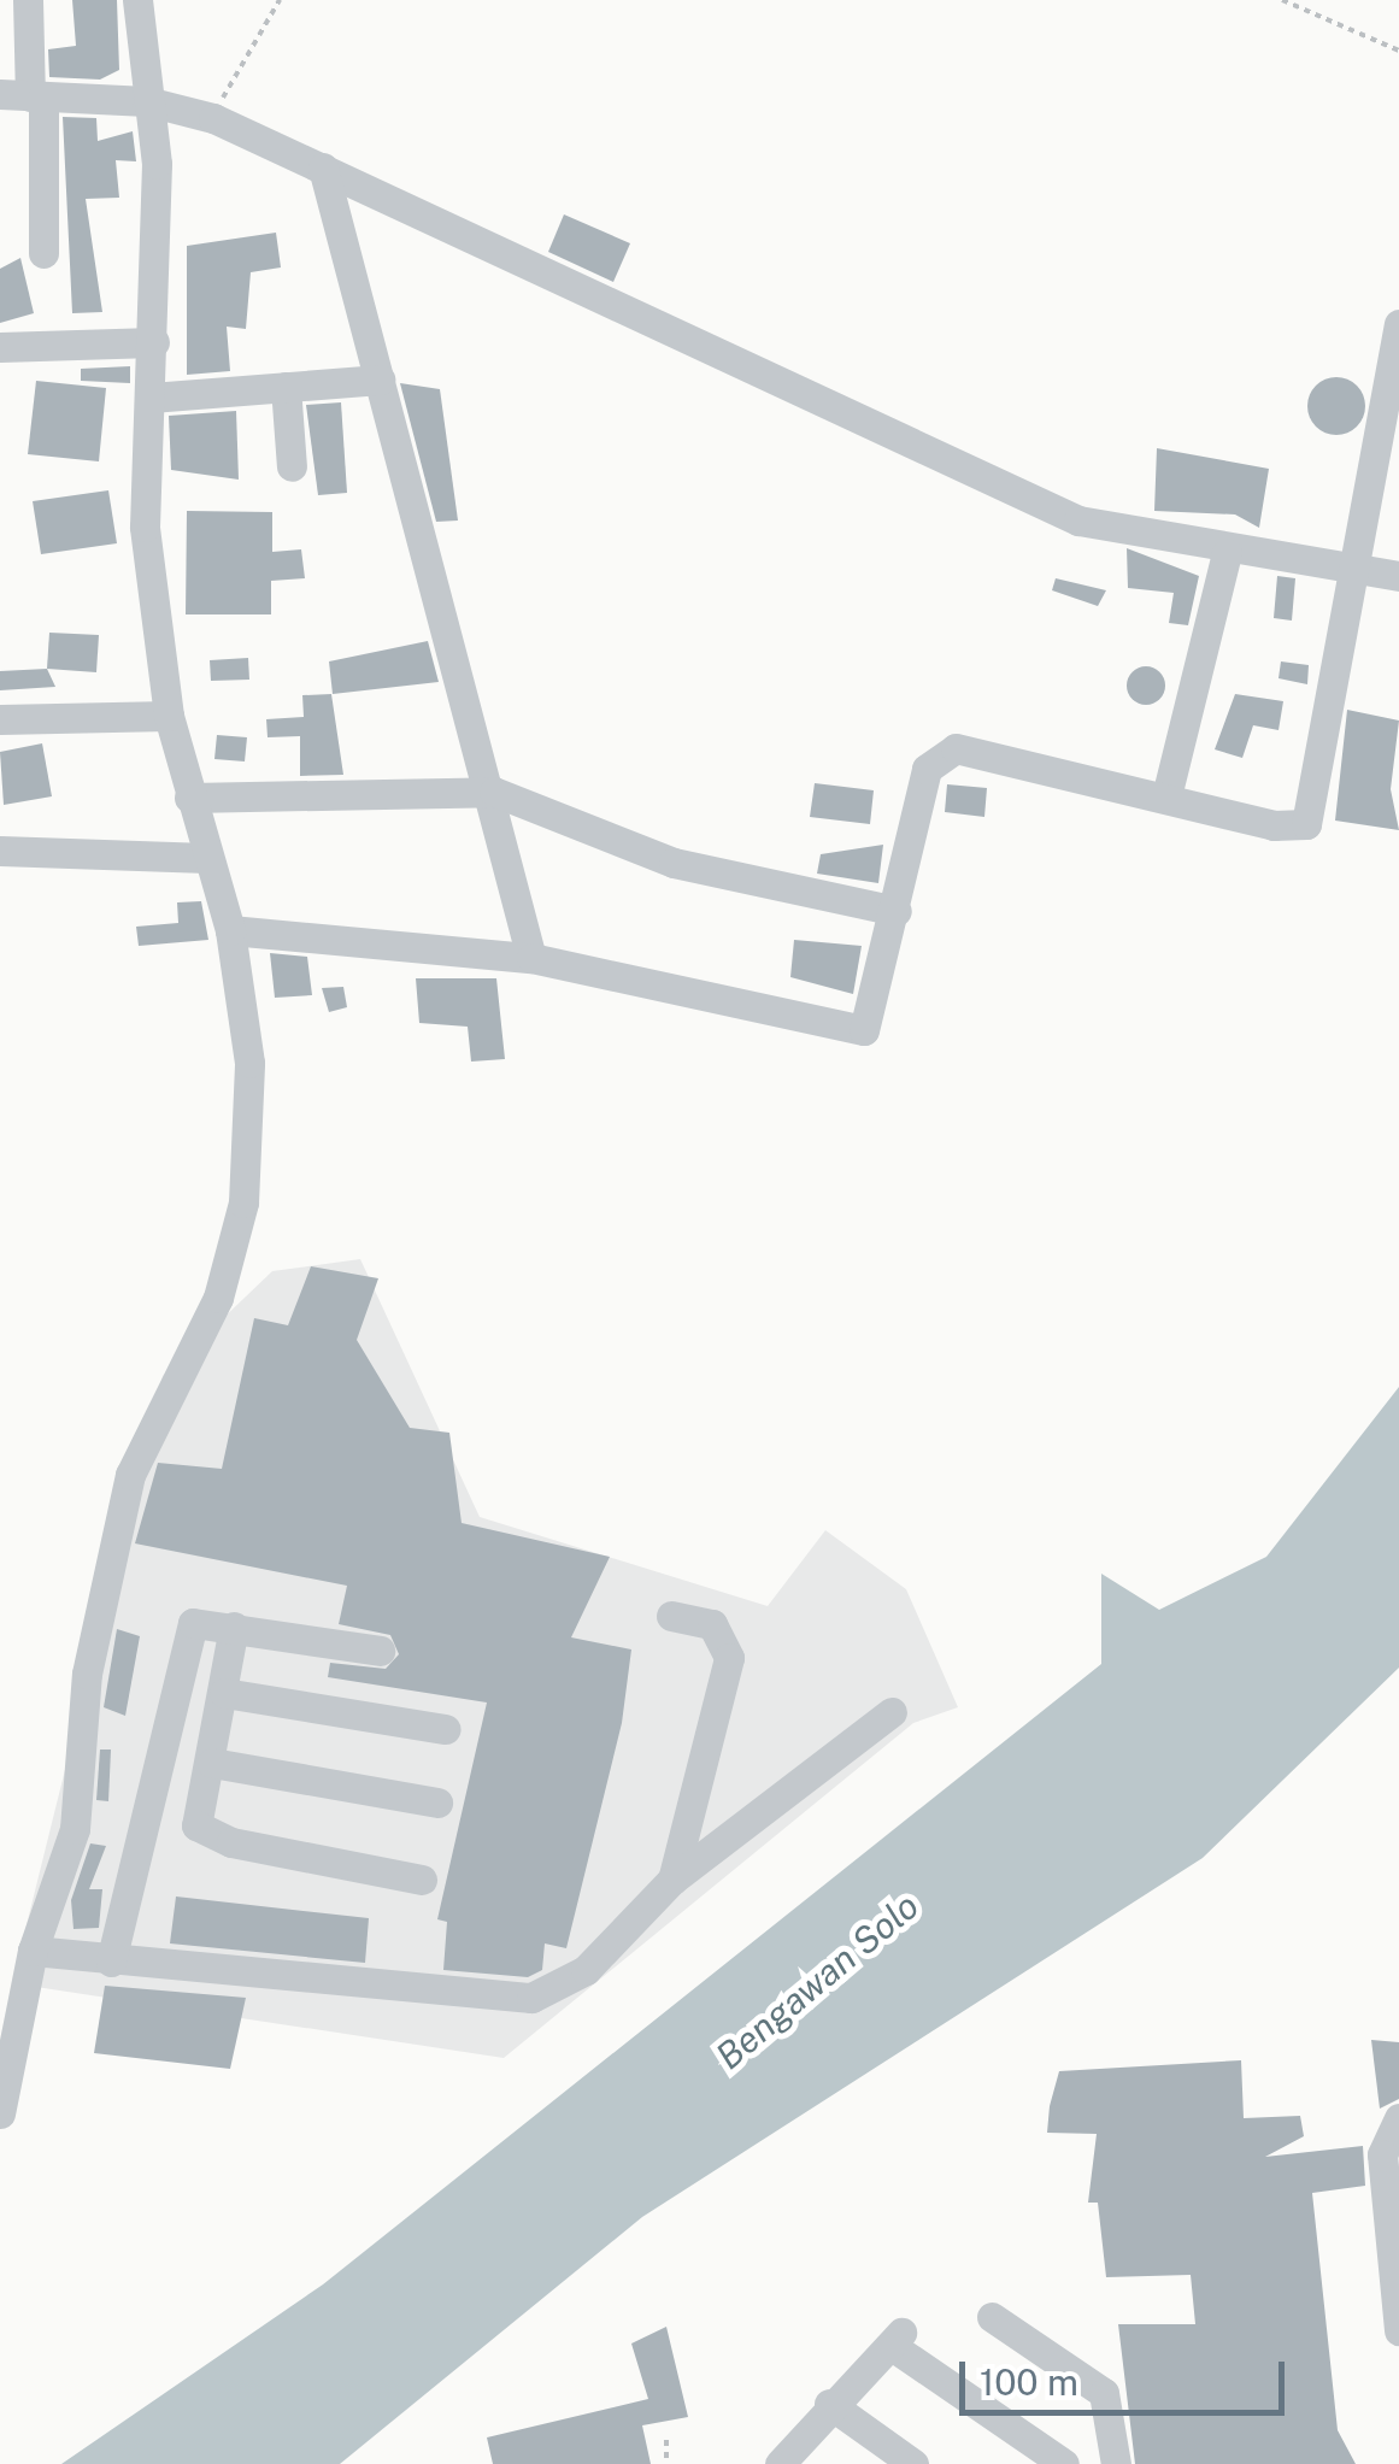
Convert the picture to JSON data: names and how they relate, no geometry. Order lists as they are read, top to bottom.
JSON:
{
  "water": ["Bengawan Solo"],
  "scale_bar": "100 m"
}
